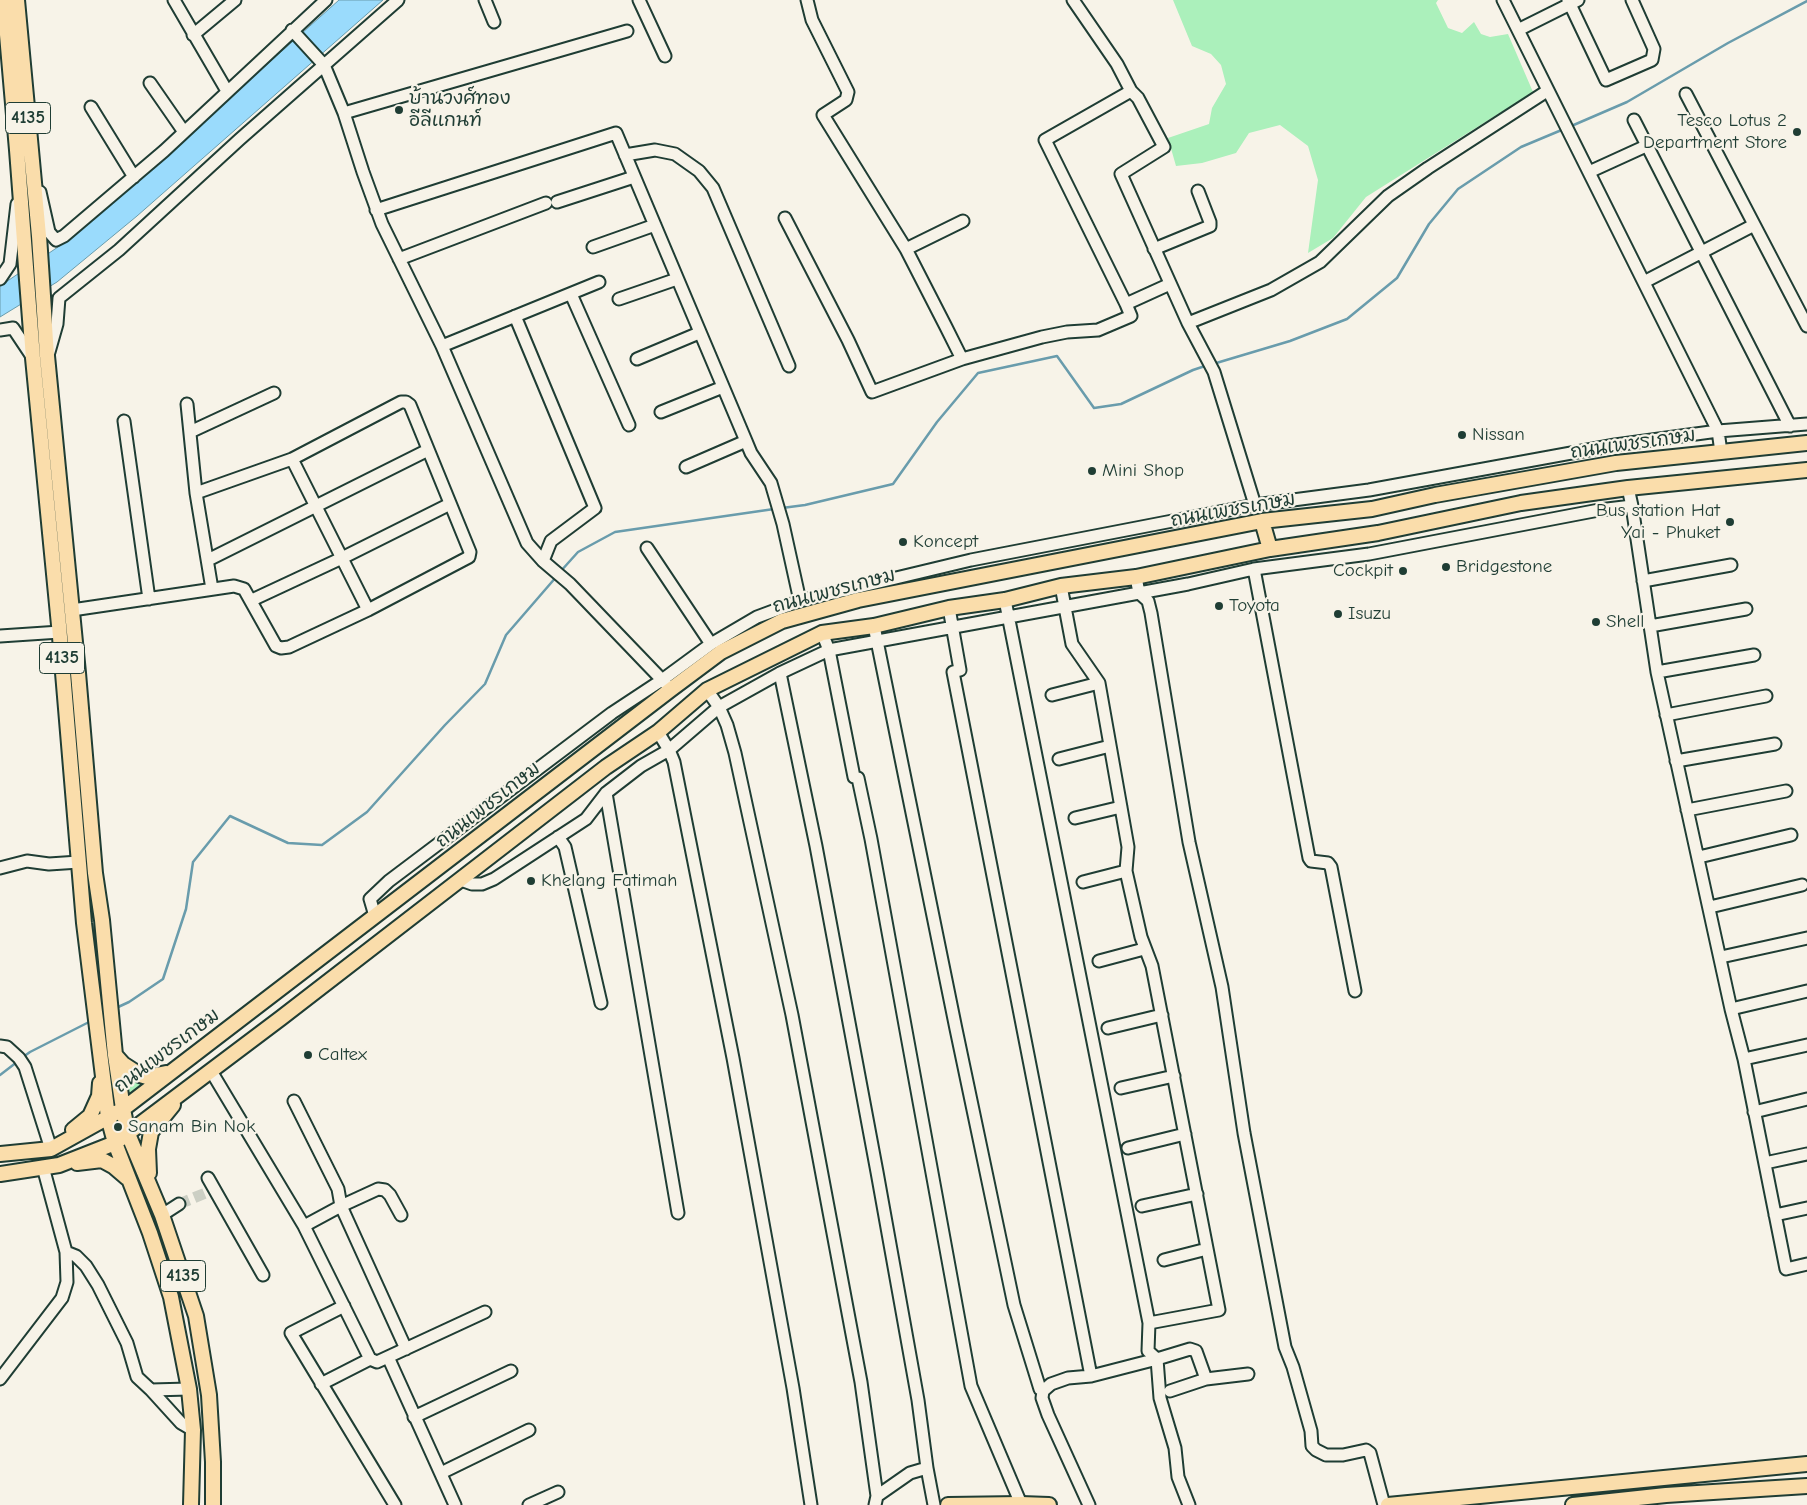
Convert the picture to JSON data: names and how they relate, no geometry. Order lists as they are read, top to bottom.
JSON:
{
  "streets": {
    "main road": ["4135", "ถนนเพชรเกษม"]
  },
  "crossings": [
    ["4135", "ถนนเพชรเกษม"]
  ],
  "places": [
    "บ้านวงศ์ทอง อีลีแกนท์",
    "Tesco Lotus 2 Department Store",
    "Nissan",
    "Mini Shop",
    "Bus station Hat Yai - Phuket",
    "Koncept",
    "Bridgestone",
    "Cockpit",
    "Toyota",
    "Isuzu",
    "Shell",
    "Khelang Fatimah",
    "Caltex",
    "Sanam Bin Nok"
  ]
}
